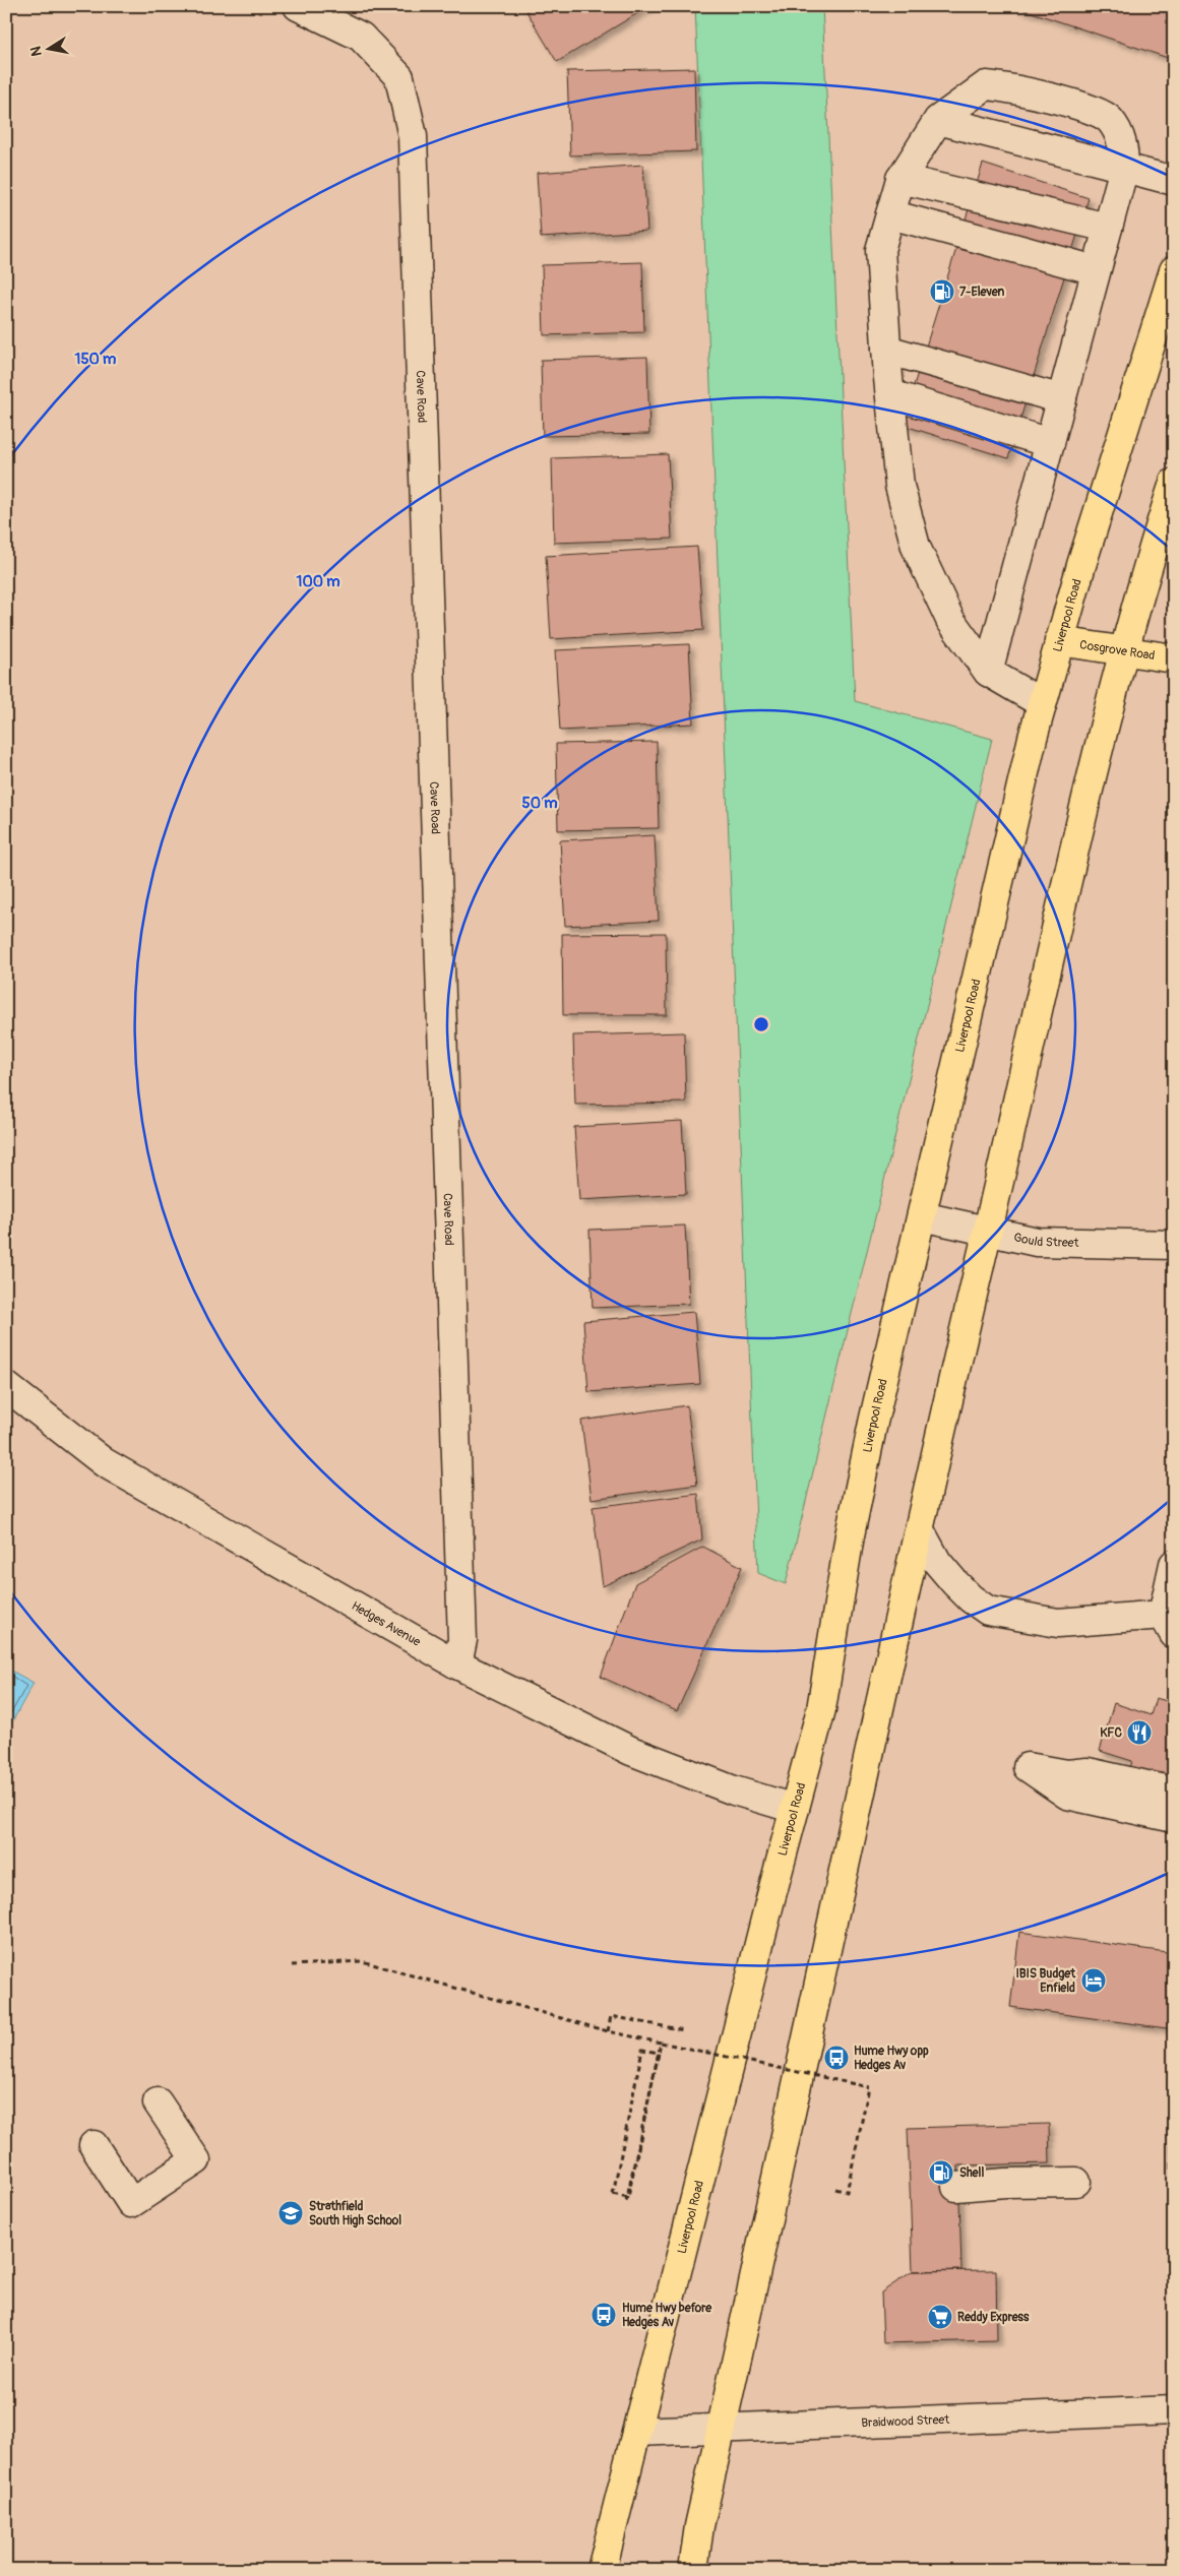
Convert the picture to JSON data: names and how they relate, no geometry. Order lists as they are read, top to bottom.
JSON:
{
  "streets": {
    "main road": ["Liverpool Road", "Cosgrove Road"],
    "street": [
      "Cave Road",
      "Gould Street",
      "Hedges Avenue",
      "Braidwood Street"
    ]
  },
  "crossings": [
    ["Cave Road", "Hedges Avenue"],
    ["Liverpool Road", "Cosgrove Road"],
    ["Liverpool Road", "Gould Street"],
    ["Liverpool Road", "Hedges Avenue"],
    ["Liverpool Road", "Braidwood Street"]
  ],
  "places": {
    "fuel station": ["7-Eleven", "Shell"],
    "restaurant": ["KFC"],
    "hotel": ["IBIS Budget Enfield"],
    "bus stop": ["Hume Hwy opp Hedges Av", "Hume Hwy before Hedges Av"],
    "school or university": ["Strathfield South High School"],
    "supermarket": ["Reddy Express"]
  },
  "north": "left",
  "rings": ["150 m", "100 m", "50 m"]
}
